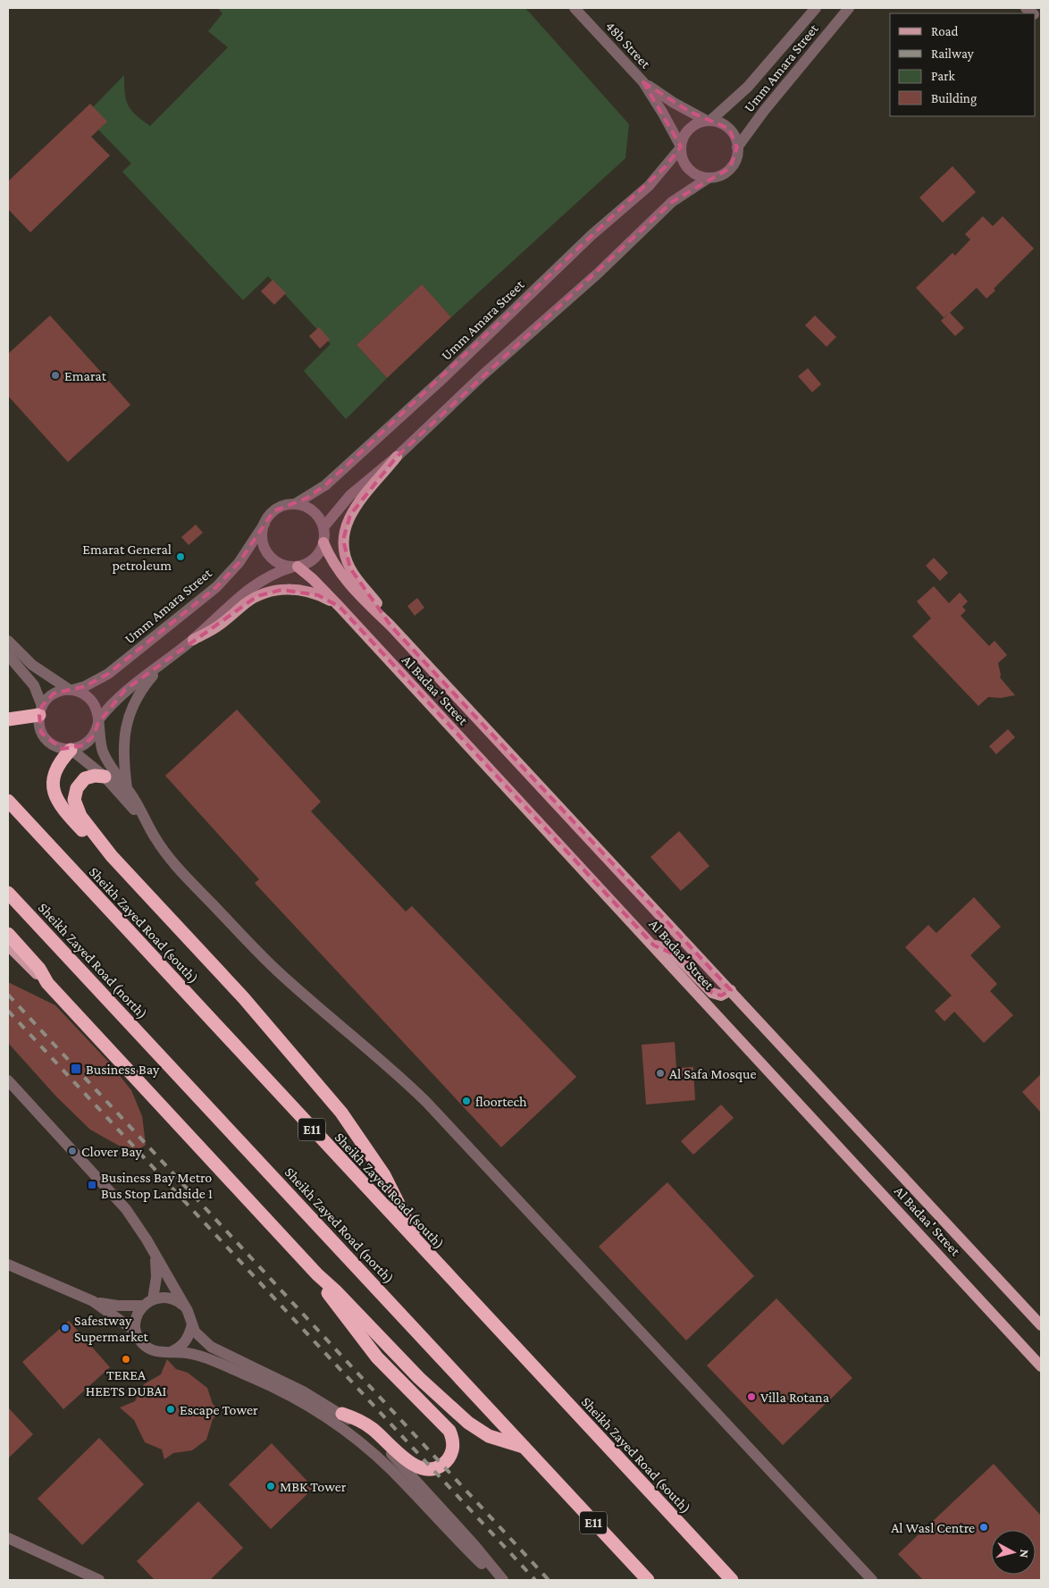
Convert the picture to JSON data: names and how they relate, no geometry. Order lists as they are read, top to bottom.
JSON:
{
  "streets": {
    "highway": ["Sheikh Zayed Road (south)", "Sheikh Zayed Road (north)", "E11"],
    "main road": ["Al Badaa' Street"],
    "street": ["48b Street", "Umm Amara Street"]
  },
  "crossings": [
    ["48b Street", "Umm Amara Street"],
    ["Umm Amara Street", "Al Badaa' Street"]
  ],
  "places": {
    "other": [
      "Emarat",
      "Emarat General petroleum",
      "Al Safa Mosque",
      "floortech",
      "Clover Bay",
      "Safestway Supermarket",
      "TEREA HEETS DUBAI",
      "Villa Rotana",
      "Escape Tower",
      "MBK Tower",
      "Al Wasl Centre"
    ],
    "transit": ["Business Bay", "Business Bay Metro Bus Stop Landside 1"]
  },
  "legend": [
    "Road",
    "Railway",
    "Park",
    "Building"
  ],
  "north": "right"
}
